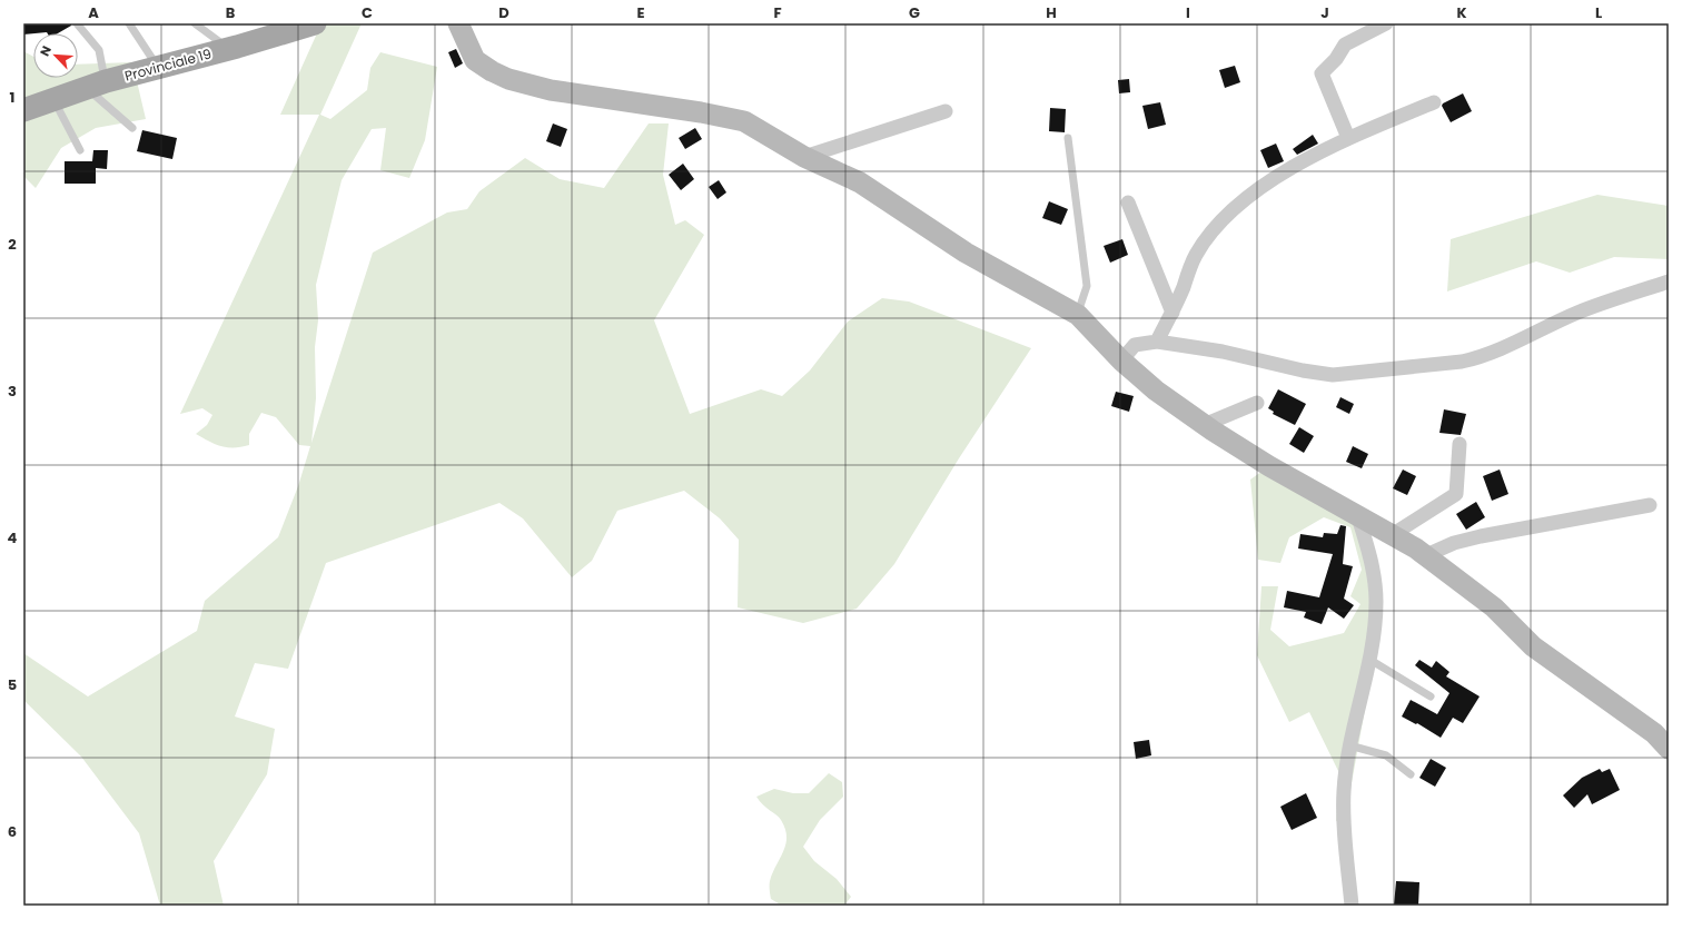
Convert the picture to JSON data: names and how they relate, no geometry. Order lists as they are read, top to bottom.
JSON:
{
  "streets": {
    "main road": ["Provinciale 19"]
  },
  "north": "top left",
  "grid": {
    "columns": [
      "A",
      "B",
      "C",
      "D",
      "E",
      "F",
      "G",
      "H",
      "I",
      "J",
      "K",
      "L"
    ],
    "rows": [
      "1",
      "2",
      "3",
      "4",
      "5",
      "6"
    ]
  }
}
